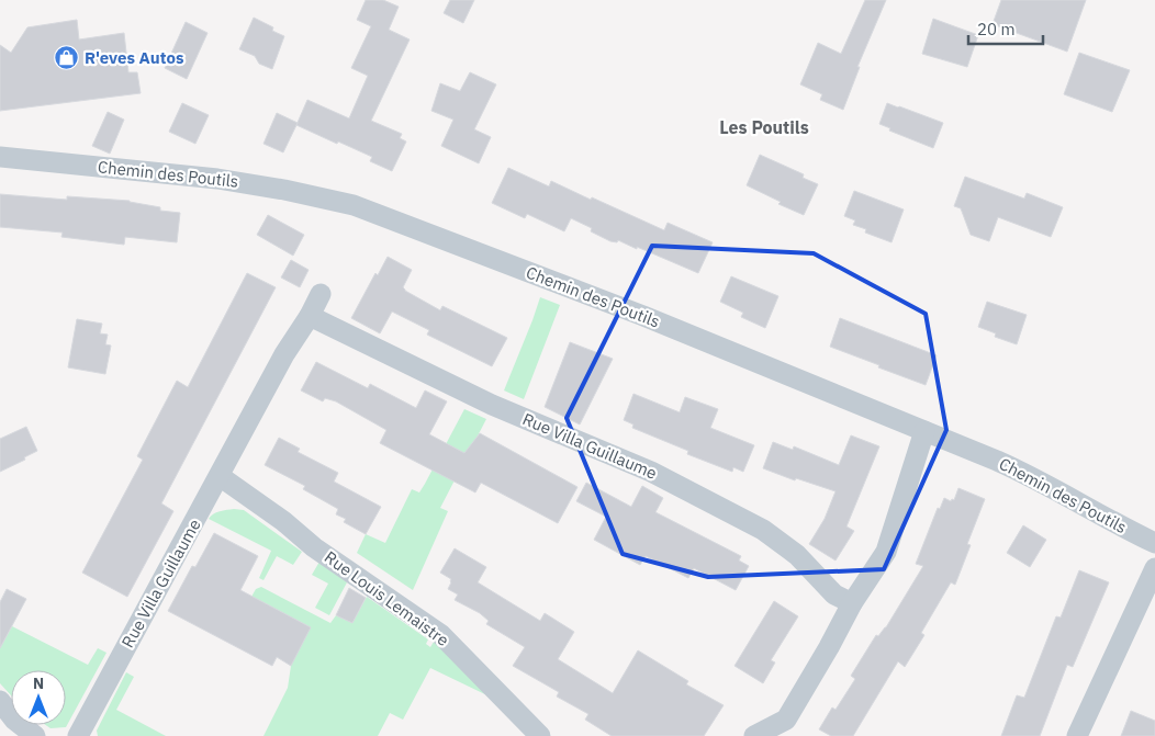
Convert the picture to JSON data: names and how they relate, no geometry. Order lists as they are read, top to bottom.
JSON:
{
  "streets": {
    "street": ["Chemin des Poutils", "Rue Villa Guillaume", "Rue Louis Lemaistre"]
  },
  "crossings": [
    ["Rue Villa Guillaume", "Rue Louis Lemaistre"]
  ],
  "districts": ["Les Poutils"],
  "places": {
    "shop": ["R'eves Autos"]
  },
  "scale_bar": "20 m",
  "north": "top"
}
